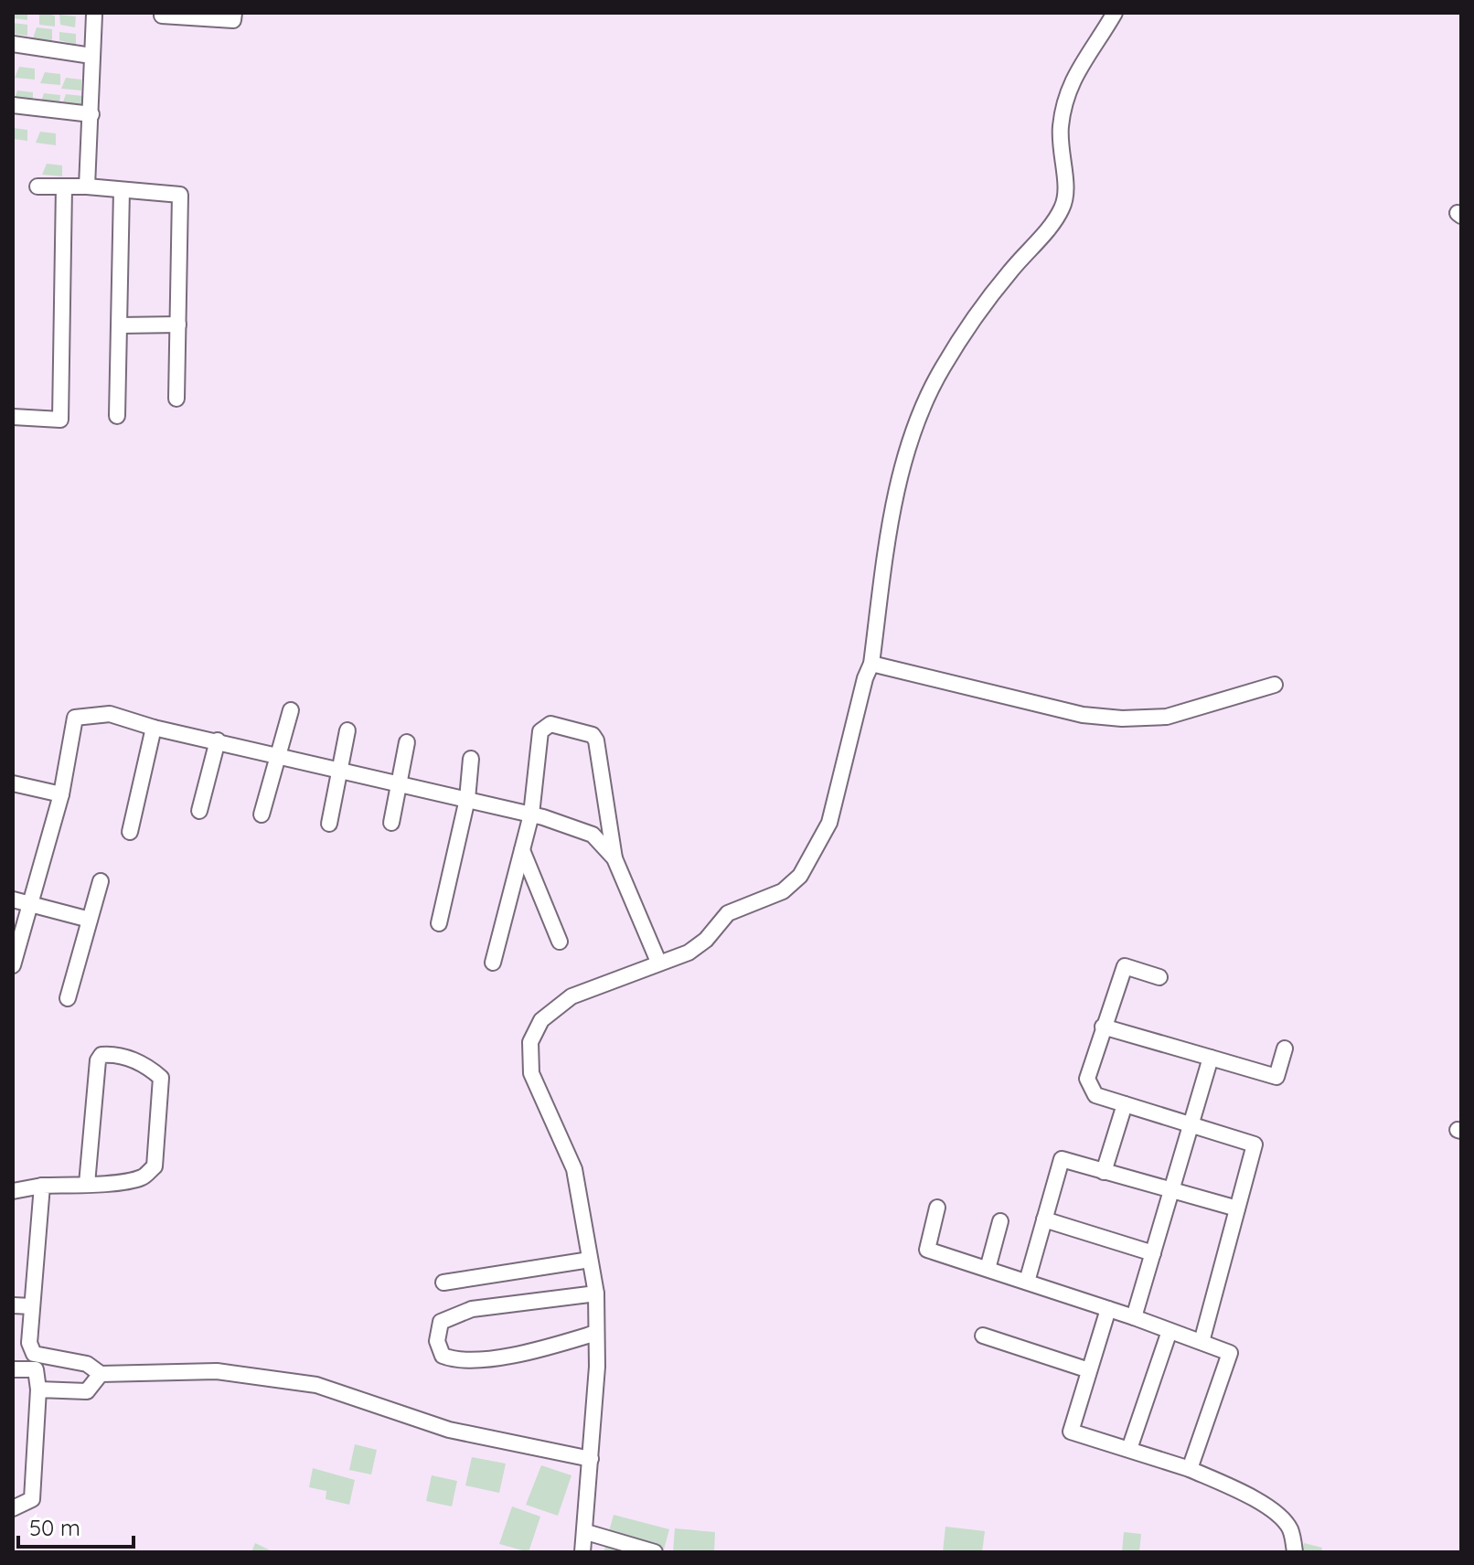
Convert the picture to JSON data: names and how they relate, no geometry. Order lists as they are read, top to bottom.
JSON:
{
  "scale_bar": "50 m"
}
